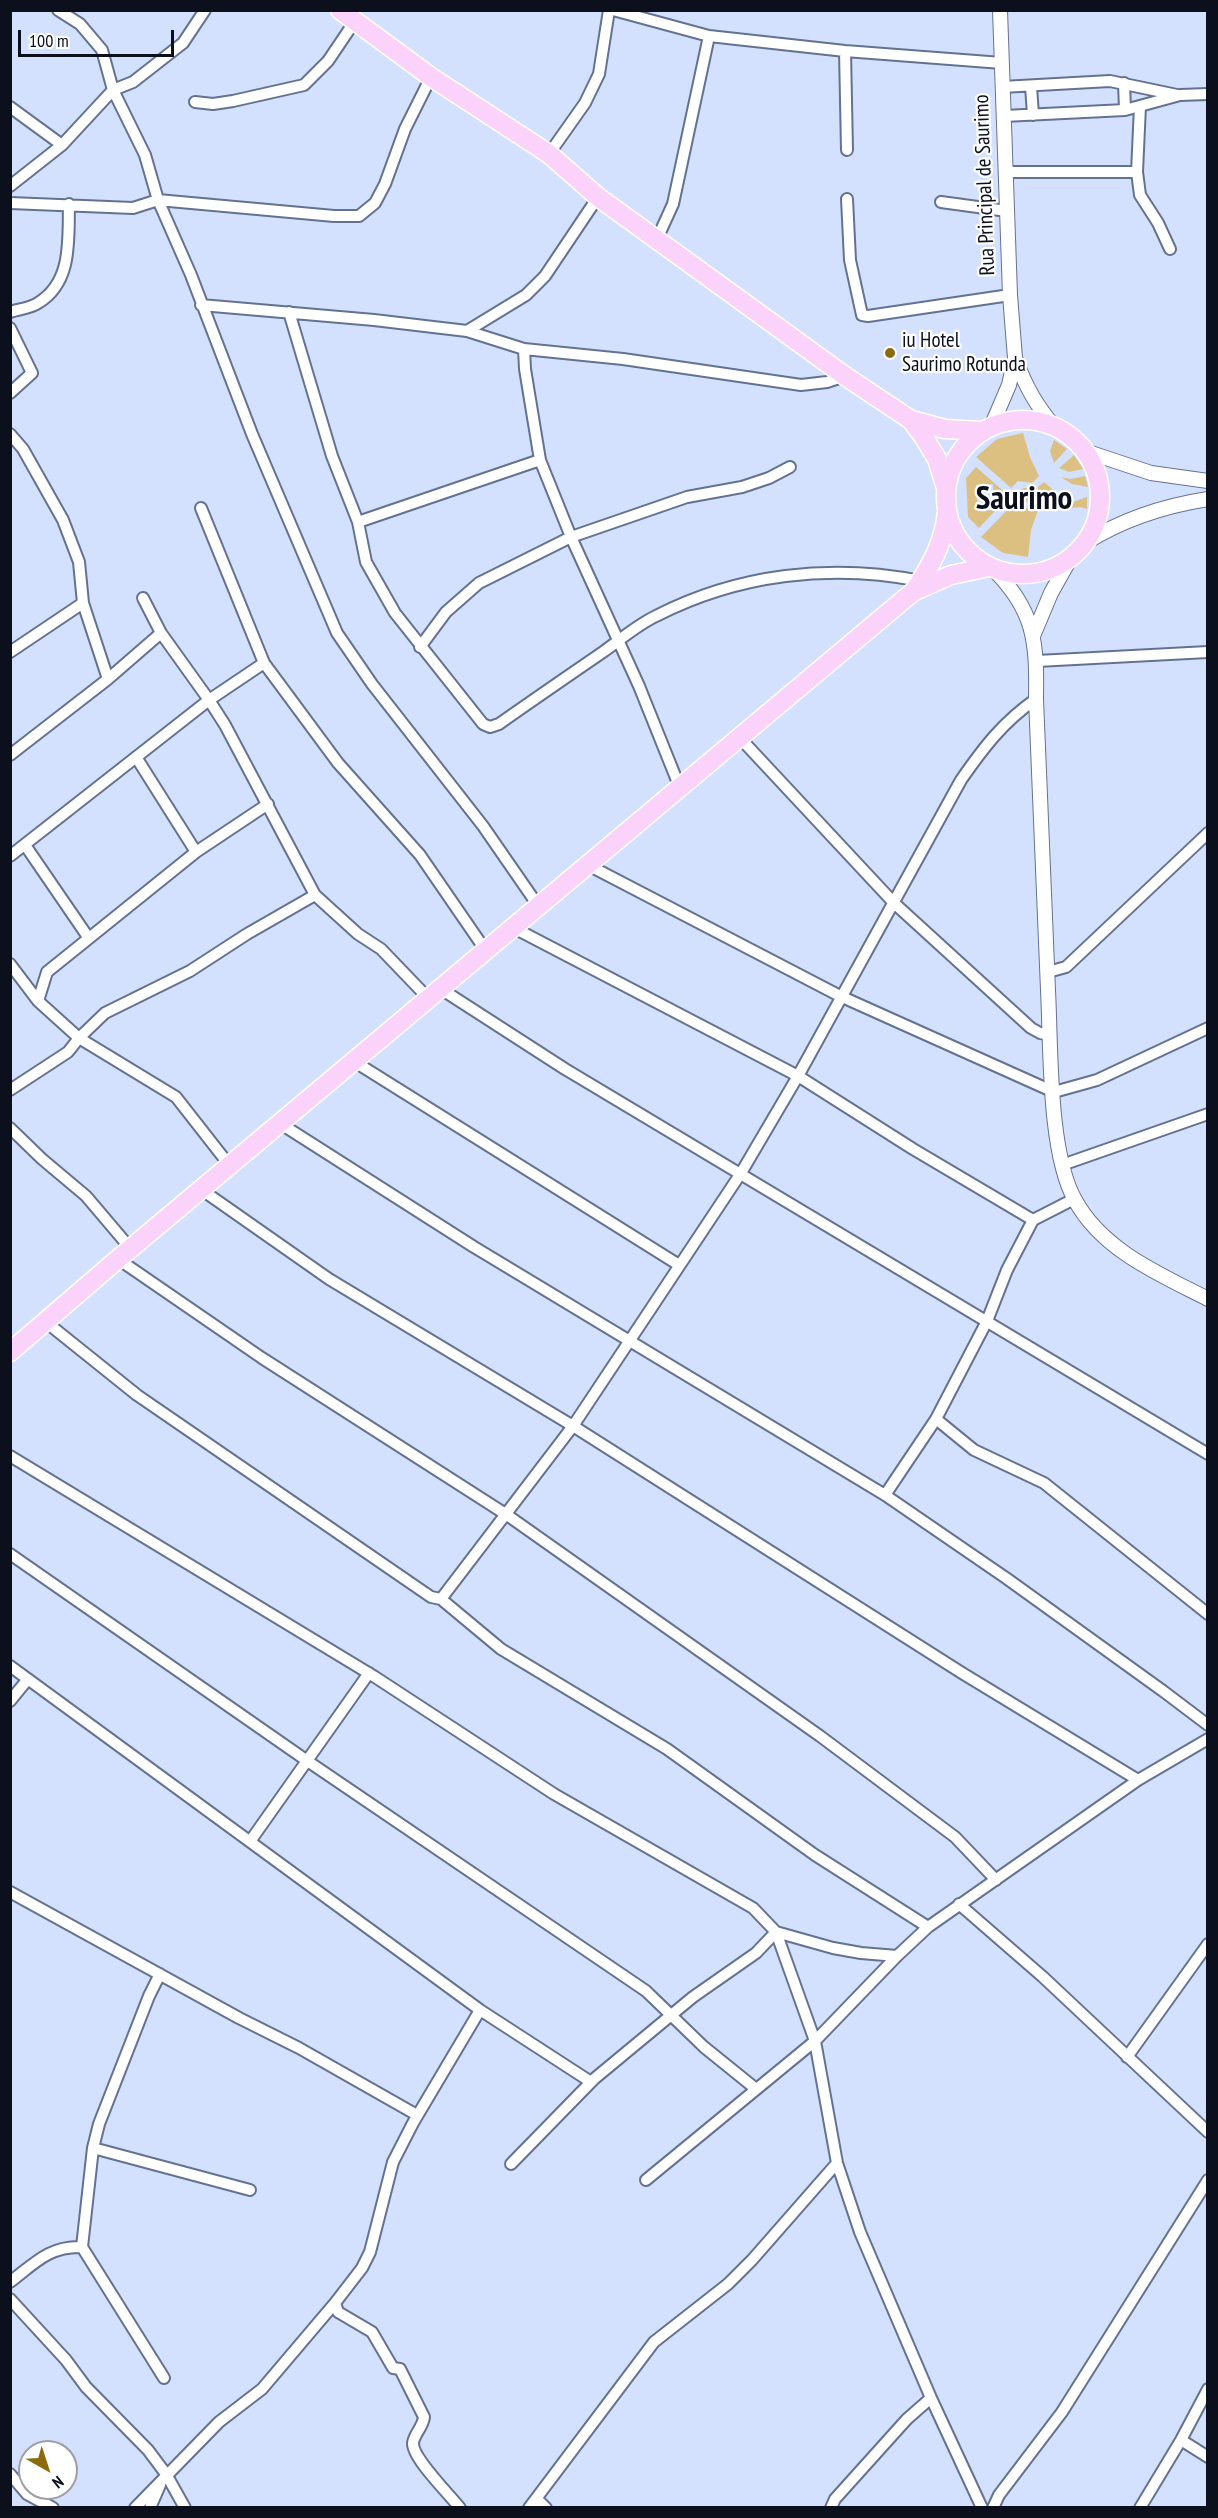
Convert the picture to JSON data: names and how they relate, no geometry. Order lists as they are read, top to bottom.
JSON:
{
  "streets": {
    "street": ["Rua Principal de Saurimo"]
  },
  "districts": ["Saurimo"],
  "places": ["iu Hotel Saurimo Rotunda"],
  "scale_bar": "100 m",
  "north": "bottom right"
}
